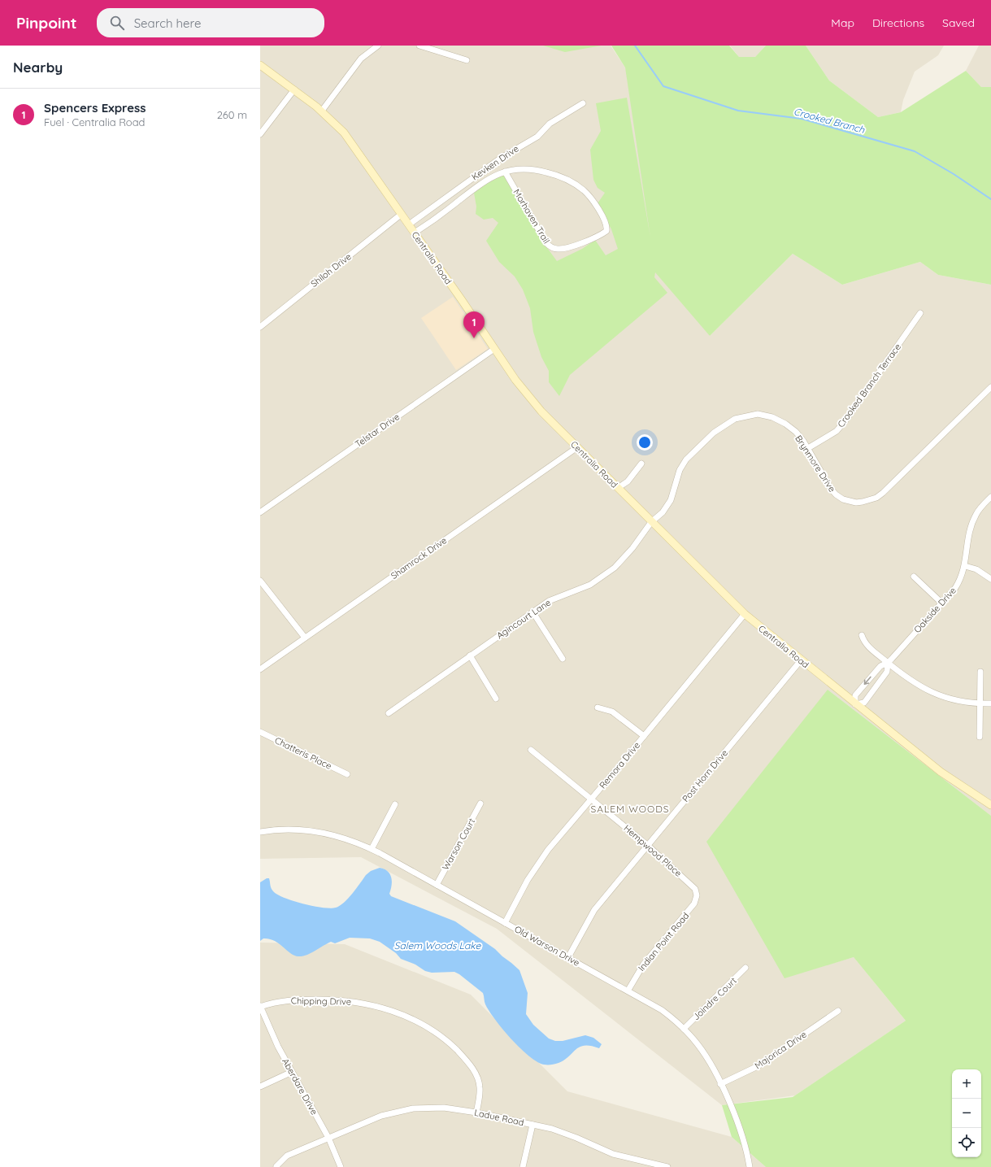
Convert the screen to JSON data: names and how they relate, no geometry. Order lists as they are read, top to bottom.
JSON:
{
  "streets": {
    "main road": ["Centralia Road"],
    "street": [
      "Kevken Drive",
      "Morhaven Trail",
      "Shiloh Drive",
      "Crooked Branch Terrace",
      "Telstar Drive",
      "Brynmore Drive",
      "Shamrock Drive",
      "Oakside Drive",
      "Agincourt Lane",
      "Chatteris Place",
      "Remora Drive",
      "Post Horn Drive",
      "Warson Court",
      "Hempwood Place",
      "Indian Point Road",
      "Old Warson Drive",
      "Joindre Court",
      "Chipping Drive",
      "Majorica Drive",
      "Aberdare Drive",
      "Ladue Road"
    ]
  },
  "crossings": [
    ["Kevken Drive", "Centralia Road"],
    ["Morhaven Trail", "Centralia Road"],
    ["Centralia Road", "Shiloh Drive"],
    ["Centralia Road", "Telstar Drive"],
    ["Centralia Road", "Brynmore Drive"],
    ["Centralia Road", "Shamrock Drive"],
    ["Centralia Road", "Oakside Drive"],
    ["Centralia Road", "Agincourt Lane"],
    ["Centralia Road", "Remora Drive"],
    ["Centralia Road", "Post Horn Drive"],
    ["Crooked Branch Terrace", "Brynmore Drive"],
    ["Brynmore Drive", "Agincourt Lane"],
    ["Remora Drive", "Hempwood Place"],
    ["Remora Drive", "Old Warson Drive"],
    ["Post Horn Drive", "Hempwood Place"],
    ["Post Horn Drive", "Old Warson Drive"],
    ["Warson Court", "Old Warson Drive"],
    ["Hempwood Place", "Indian Point Road"],
    ["Indian Point Road", "Old Warson Drive"],
    ["Old Warson Drive", "Joindre Court"],
    ["Old Warson Drive", "Majorica Drive"],
    ["Chipping Drive", "Aberdare Drive"],
    ["Chipping Drive", "Ladue Road"],
    ["Aberdare Drive", "Ladue Road"]
  ],
  "districts": ["SALEM WOODS"],
  "water": ["Crooked Branch", "Salem Woods Lake"],
  "page": {
    "header": "Pinpoint",
    "search": "Search here",
    "nav": ["Map", "Directions", "Saved"],
    "heading": "Nearby",
    "list": [
      {
        "mark": "1",
        "name": "Spencers Express",
        "note": "Fuel · Centralia Road",
        "value": "260 m"
      }
    ],
    "pins": "1",
    "map_buttons": ["+", "−"]
  }
}
